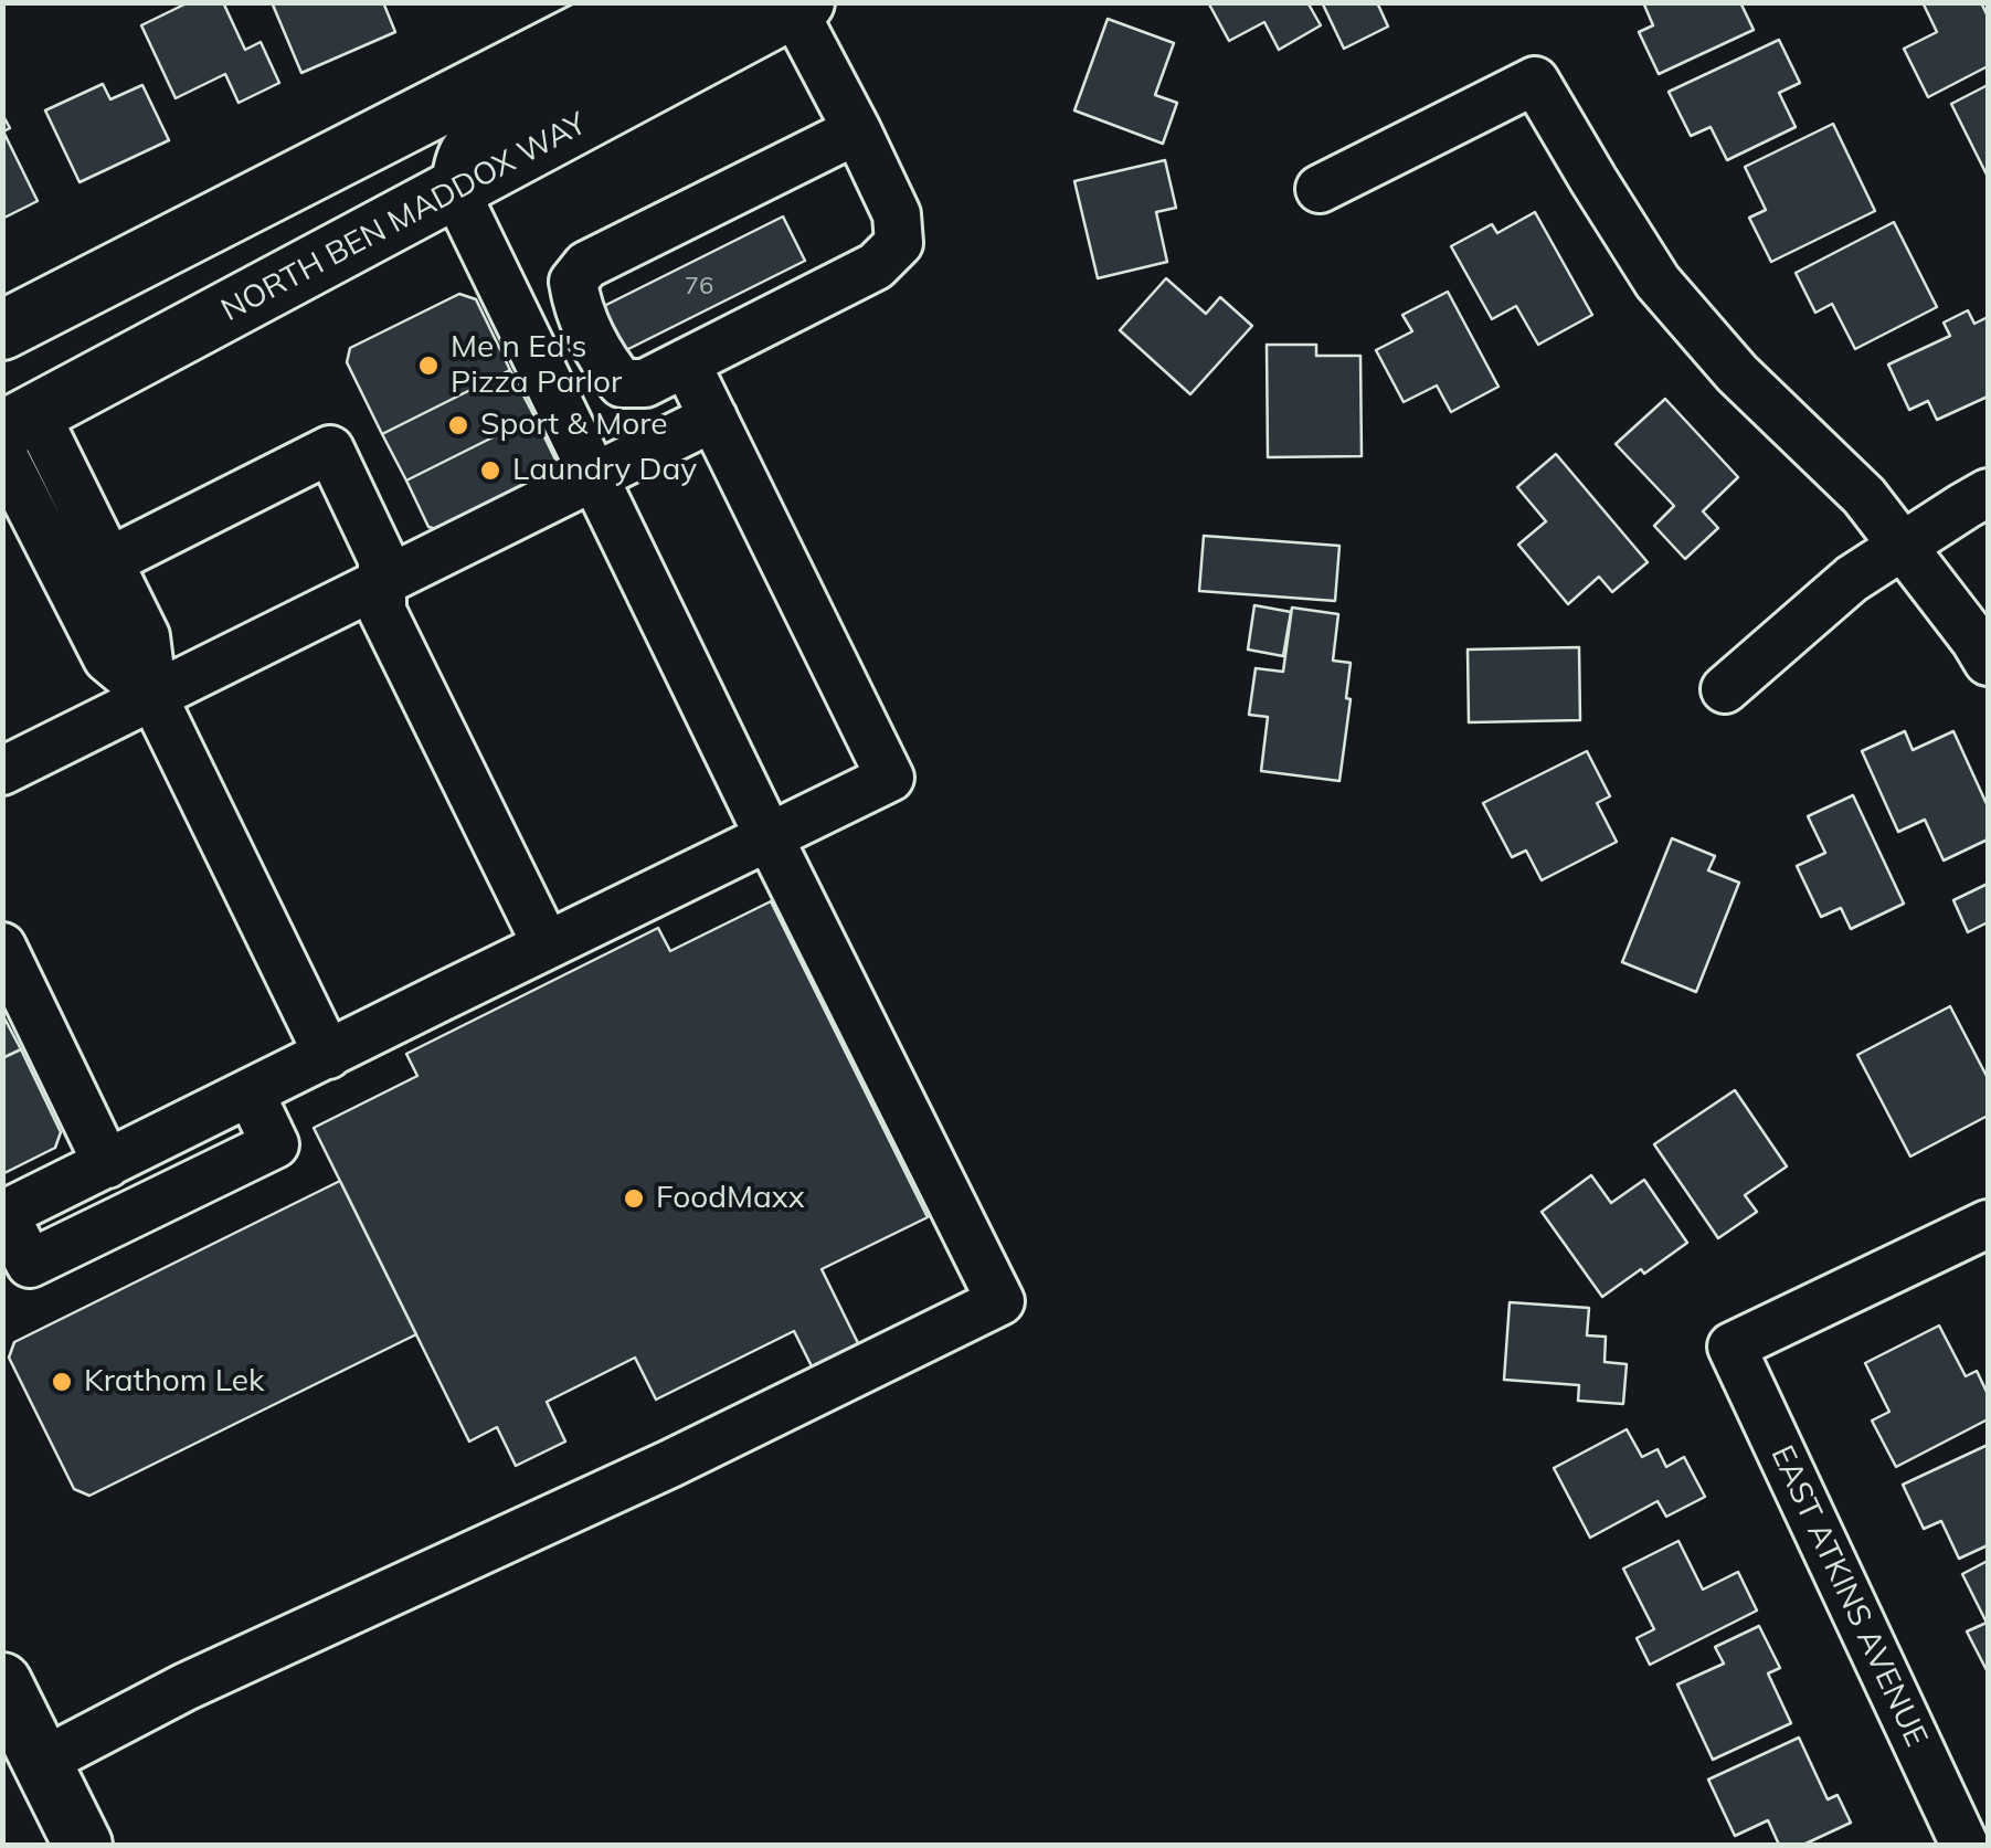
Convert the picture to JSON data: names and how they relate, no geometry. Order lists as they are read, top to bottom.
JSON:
{
  "streets": {
    "main road": ["NORTH BEN MADDOX WAY"],
    "street": ["EAST ATKINS AVENUE"]
  },
  "places": [
    "Me n Ed's Pizza Parlor",
    "Sport & More",
    "Laundry Day",
    "FoodMaxx",
    "Krathom Lek"
  ],
  "house_numbers": ["76"]
}
